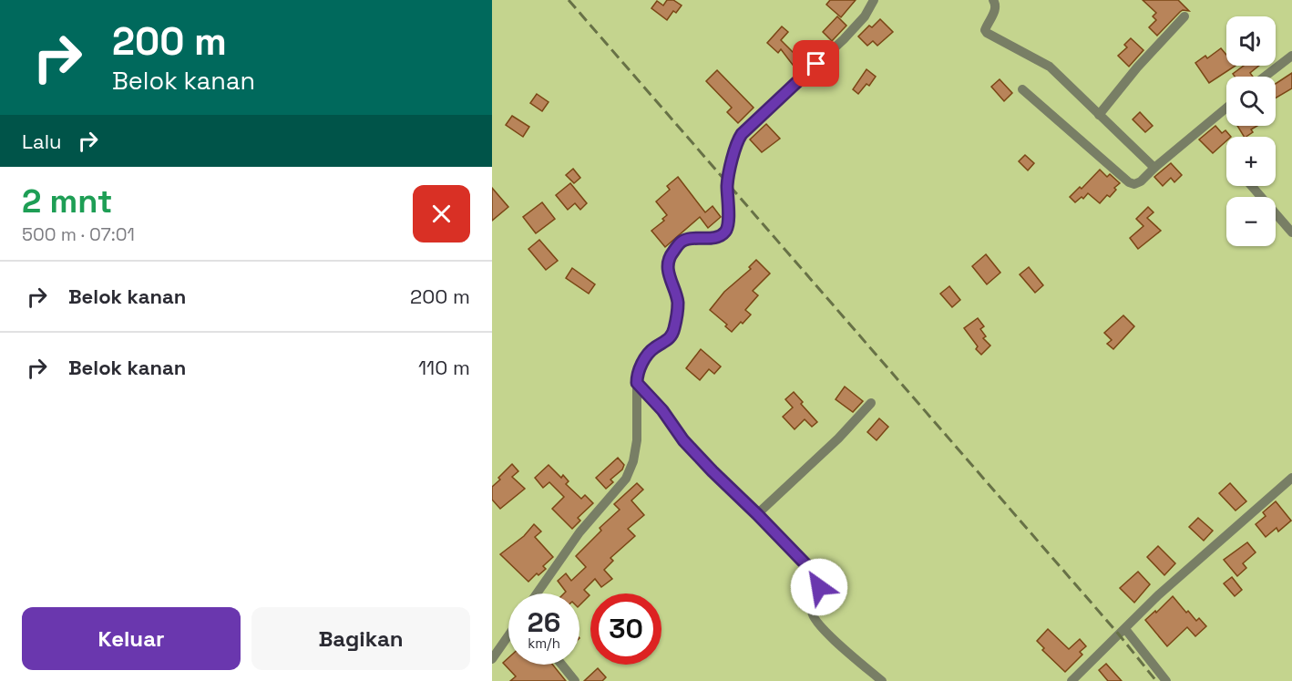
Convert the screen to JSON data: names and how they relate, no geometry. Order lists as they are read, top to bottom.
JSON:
{
  "page": {
    "turn": ["200 m", "Belok kanan"],
    "map_buttons": ["+", "−"],
    "then": "Lalu",
    "heading": ["2 mnt", "500 m · 07:01"],
    "list": [
      {
        "name": "Belok kanan",
        "value": "200 m"
      },
      {
        "name": "Belok kanan",
        "value": "110 m"
      }
    ],
    "speed": "26 km/h",
    "limit": "30",
    "buttons": ["Keluar", "Bagikan"]
  }
}
